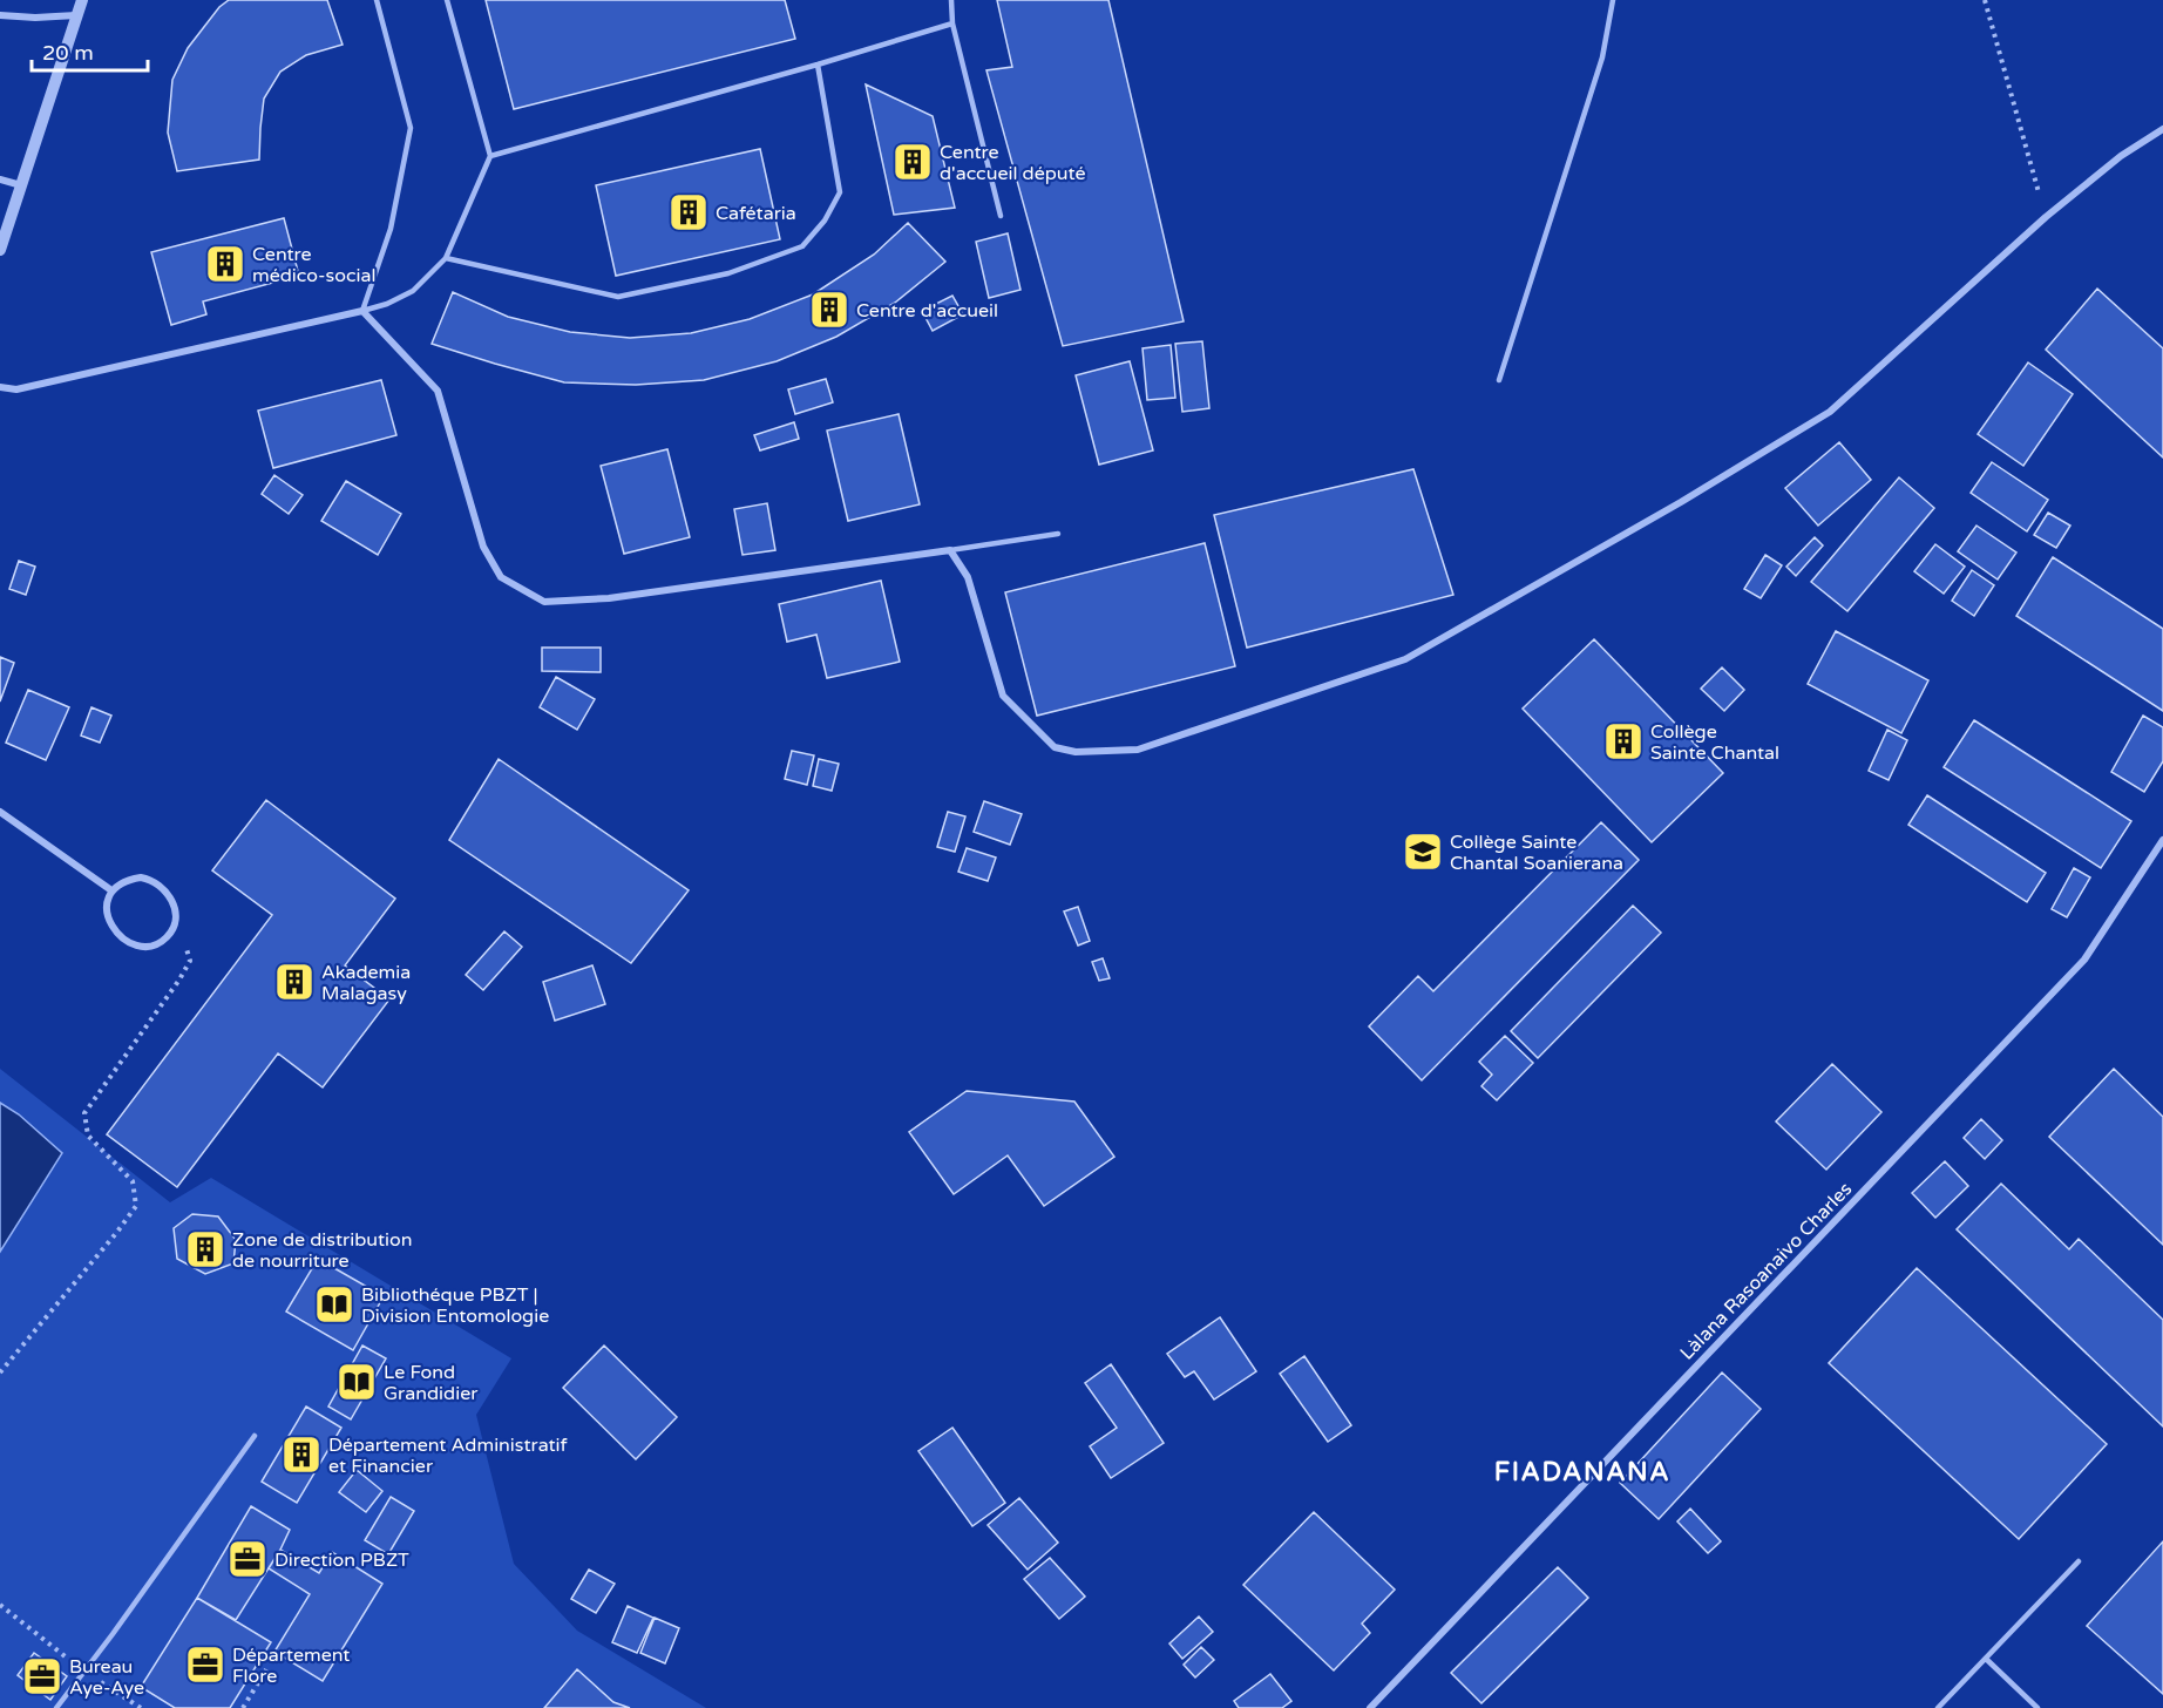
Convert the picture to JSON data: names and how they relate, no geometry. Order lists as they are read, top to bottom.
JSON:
{
  "streets": {
    "street": ["Làlana Rasoanaivo Charles"]
  },
  "districts": ["FIADANANA"],
  "places": {
    "building": [
      "Centre d'accueil député",
      "Cafétaria",
      "Centre médico-social",
      "Centre d'accueil",
      "Collège Sainte Chantal",
      "Akademia Malagasy",
      "Zone de distribution de nourriture",
      "Département Administratif et Financier"
    ],
    "school or university": ["Collège Sainte Chantal Soanierana"],
    "library": ["Bibliothéque PBZT | Division Entomologie", "Le Fond Grandidier"],
    "office": ["Direction PBZT", "Département Flore", "Bureau Aye-Aye"]
  },
  "scale_bar": "20 m"
}
